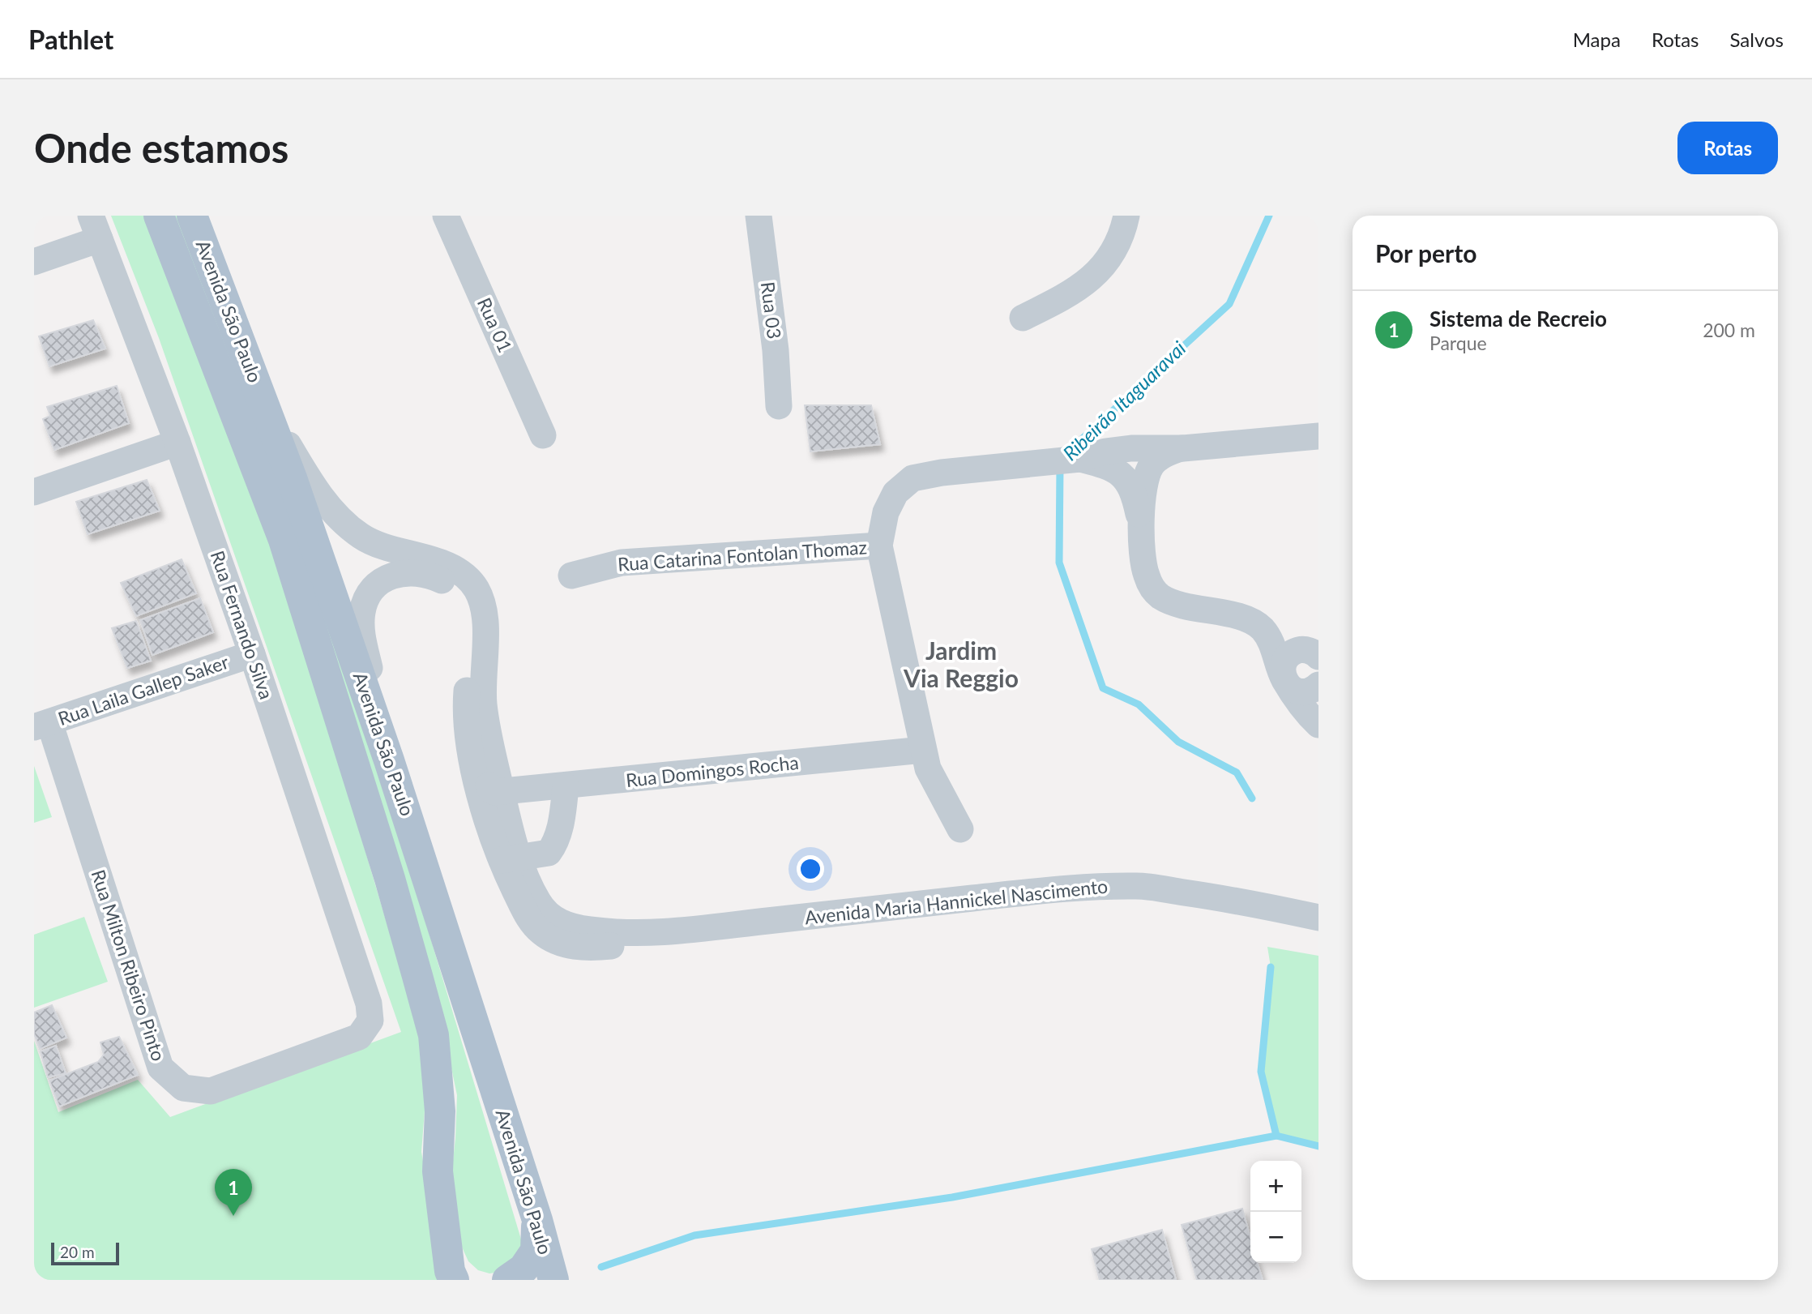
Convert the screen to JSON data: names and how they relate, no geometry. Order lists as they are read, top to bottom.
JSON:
{
  "streets": {
    "main road": ["Avenida São Paulo"],
    "street": [
      "Rua 03",
      "Rua 01",
      "Rua Catarina Fontolan Thomaz",
      "Rua Fernando Silva",
      "Rua Laila Gallep Saker",
      "Rua Domingos Rocha",
      "Avenida Maria Hannickel Nascimento",
      "Rua Milton Ribeiro Pinto"
    ]
  },
  "crossings": [
    ["Avenida São Paulo", "Avenida Maria Hannickel Nascimento"],
    ["Rua Fernando Silva", "Rua Laila Gallep Saker"],
    ["Rua Fernando Silva", "Rua Milton Ribeiro Pinto"],
    ["Rua Laila Gallep Saker", "Rua Milton Ribeiro Pinto"],
    ["Rua Domingos Rocha", "Avenida Maria Hannickel Nascimento"]
  ],
  "districts": ["Jardim Via Reggio"],
  "water": ["Ribeirão Itaguaravai"],
  "scale_bar": "20 m",
  "page": {
    "header": "Pathlet",
    "nav": ["Mapa", "Rotas", "Salvos"],
    "buttons": "Rotas",
    "title": "Onde estamos",
    "heading": "Por perto",
    "list": [
      {
        "mark": "1",
        "name": "Sistema de Recreio",
        "note": "Parque",
        "value": "200 m"
      }
    ],
    "map_buttons": ["+", "−"],
    "pins": "1",
    "scale": "20 m"
  }
}
